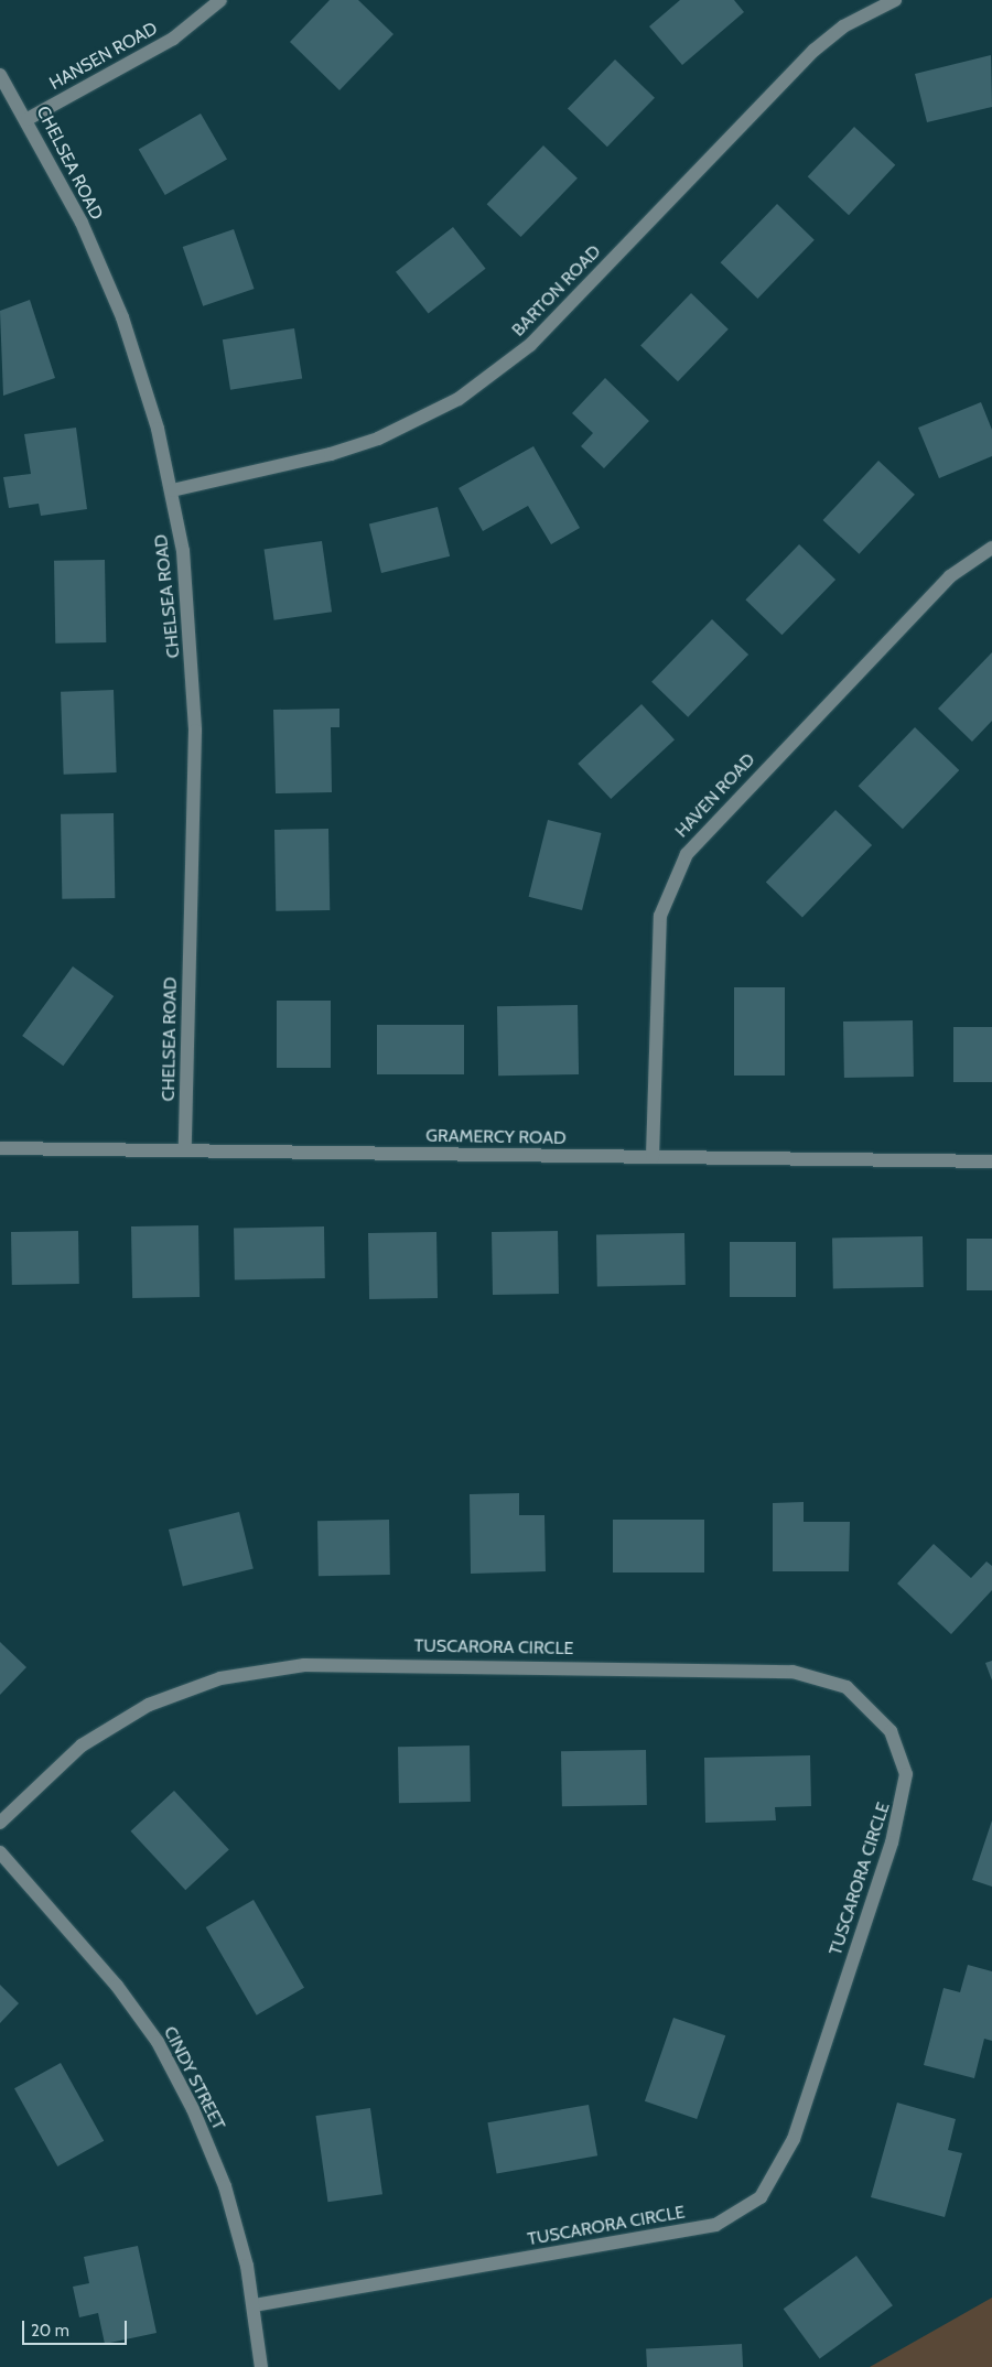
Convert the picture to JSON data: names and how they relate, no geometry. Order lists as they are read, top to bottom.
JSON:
{
  "streets": {
    "street": [
      "HANSEN ROAD",
      "CHELSEA ROAD",
      "BARTON ROAD",
      "HAVEN ROAD",
      "GRAMERCY ROAD",
      "TUSCARORA CIRCLE",
      "CINDY STREET"
    ]
  },
  "crossings": [
    ["HANSEN ROAD", "CHELSEA ROAD"],
    ["CHELSEA ROAD", "BARTON ROAD"],
    ["CHELSEA ROAD", "GRAMERCY ROAD"],
    ["HAVEN ROAD", "GRAMERCY ROAD"],
    ["TUSCARORA CIRCLE", "CINDY STREET"]
  ],
  "scale_bar": "20 m"
}
